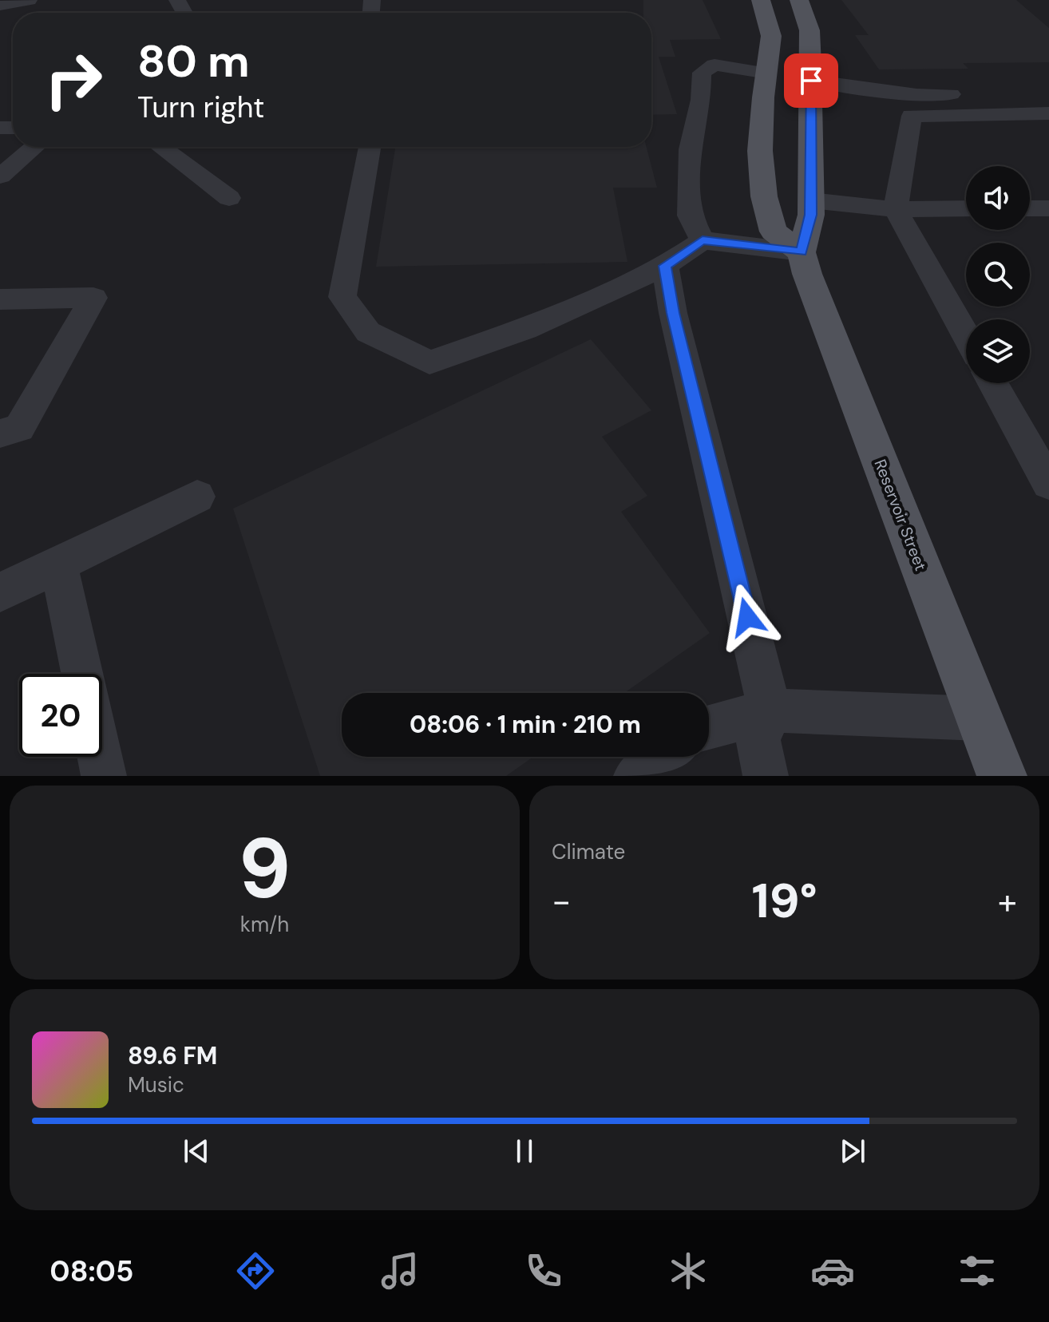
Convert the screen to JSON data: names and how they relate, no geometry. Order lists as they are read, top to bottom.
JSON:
{
  "streets": {
    "main road": ["Reservoir Street"]
  },
  "page": {
    "turn": ["80 m", "Turn right"],
    "limit": "20",
    "trip": "08:06 · 1 min · 210 m",
    "tile": [
      ["9", "km/h"],
      "Climate"
    ],
    "heat": ["−", "19°", "+"],
    "song": ["89.6 FM", "Music"],
    "tabs": "08:05"
  }
}
